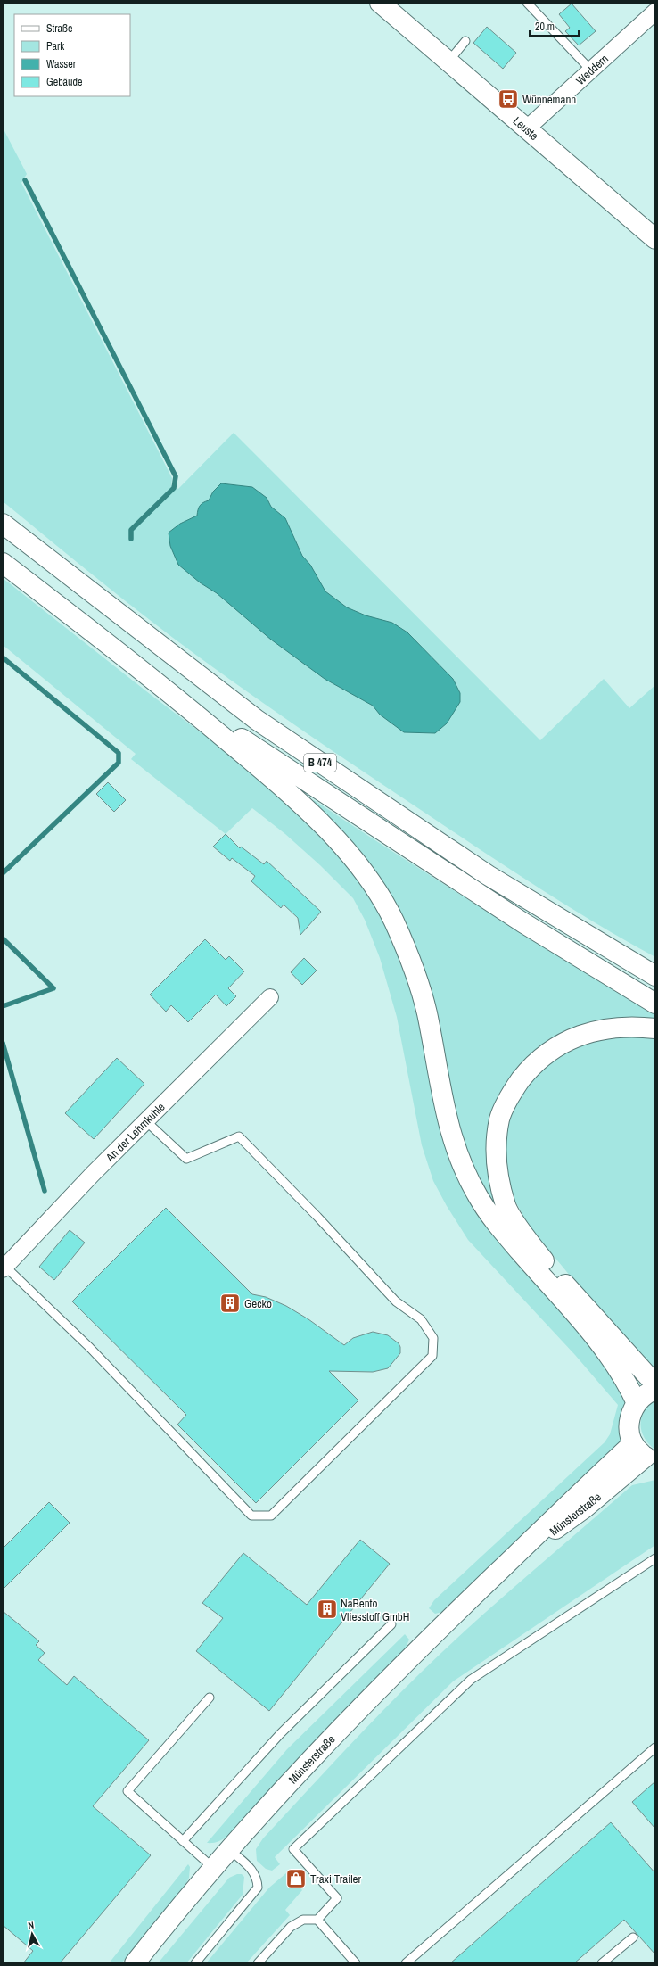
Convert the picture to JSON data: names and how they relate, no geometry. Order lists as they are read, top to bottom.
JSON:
{
  "streets": {
    "main road": ["Leuste", "B 474", "Münsterstraße"],
    "street": ["Weddern", "An der Lehmkuhle"]
  },
  "crossings": [
    ["Weddern", "Leuste"]
  ],
  "places": {
    "bus stop": ["Wünnemann"],
    "building": ["Gecko", "NaBento Vliesstoff GmbH"],
    "shop": ["Traxi Trailer"]
  },
  "legend": [
    "Straße",
    "Park",
    "Wasser",
    "Gebäude"
  ],
  "scale_bar": "20 m",
  "north": "top"
}
